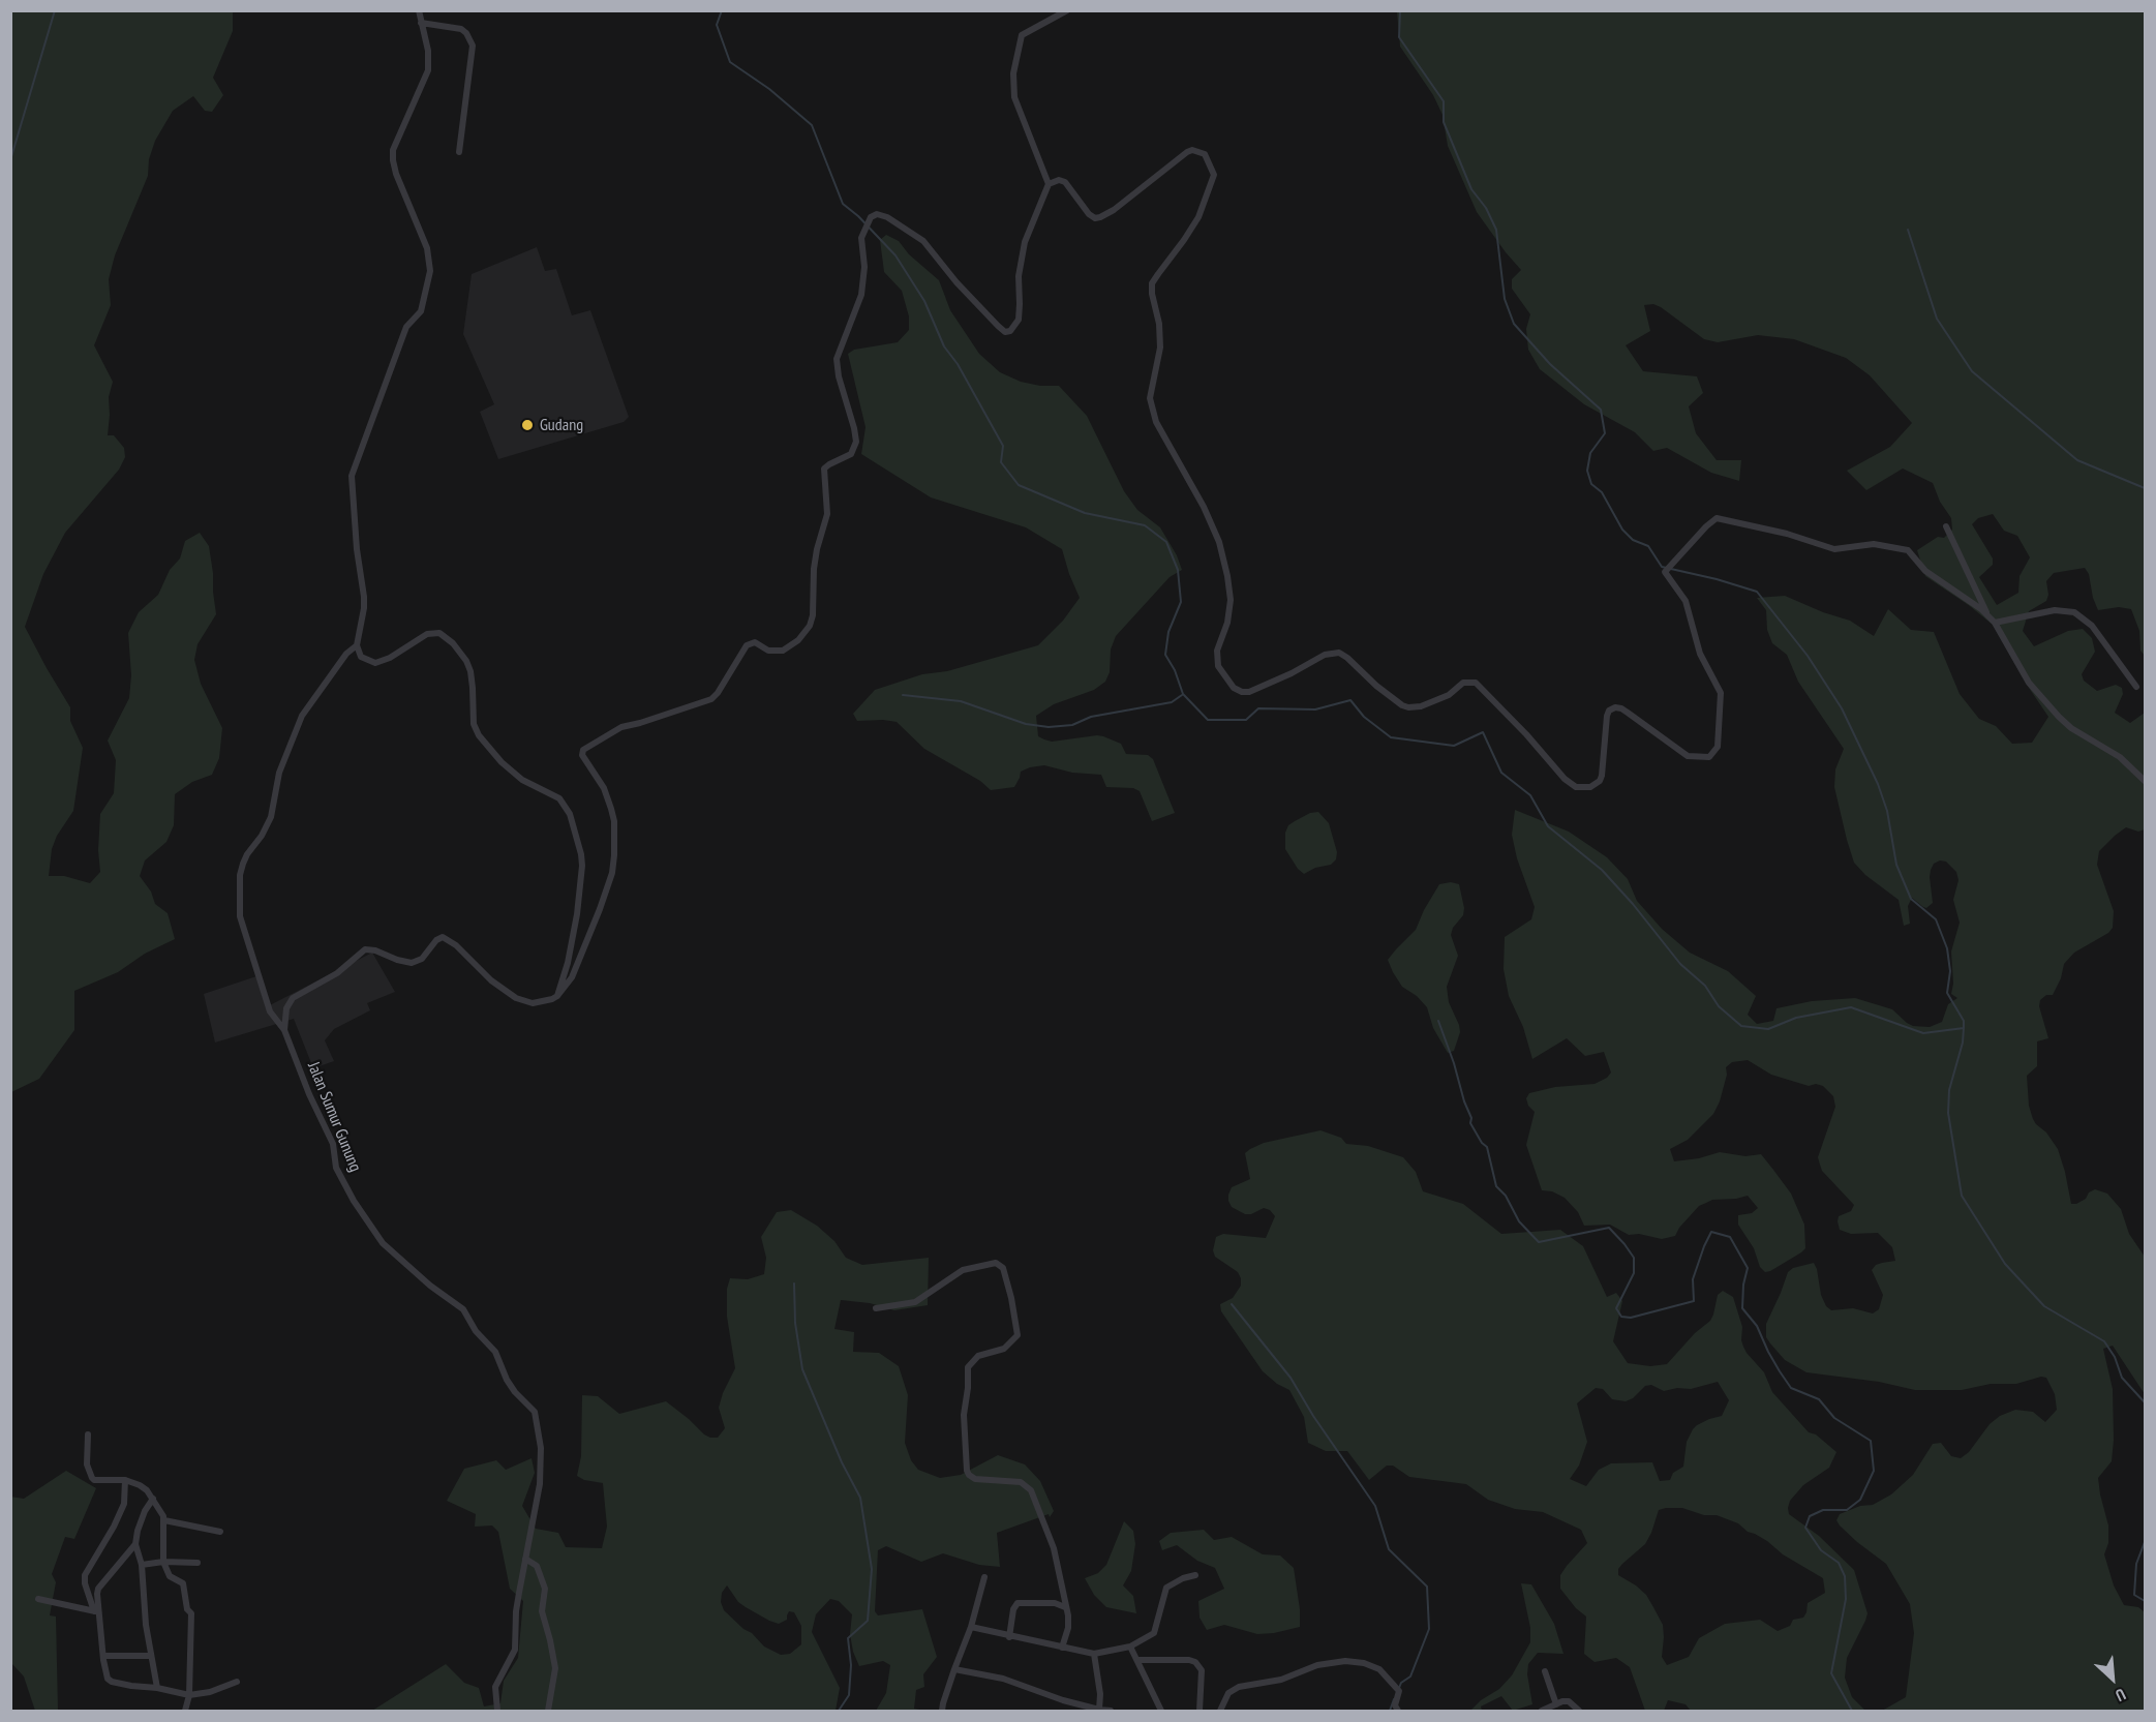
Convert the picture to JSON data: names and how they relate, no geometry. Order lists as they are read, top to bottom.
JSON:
{
  "streets": {
    "street": ["Jalan Sumur Gunung"]
  },
  "places": ["Gudang"],
  "north": "bottom right"
}
